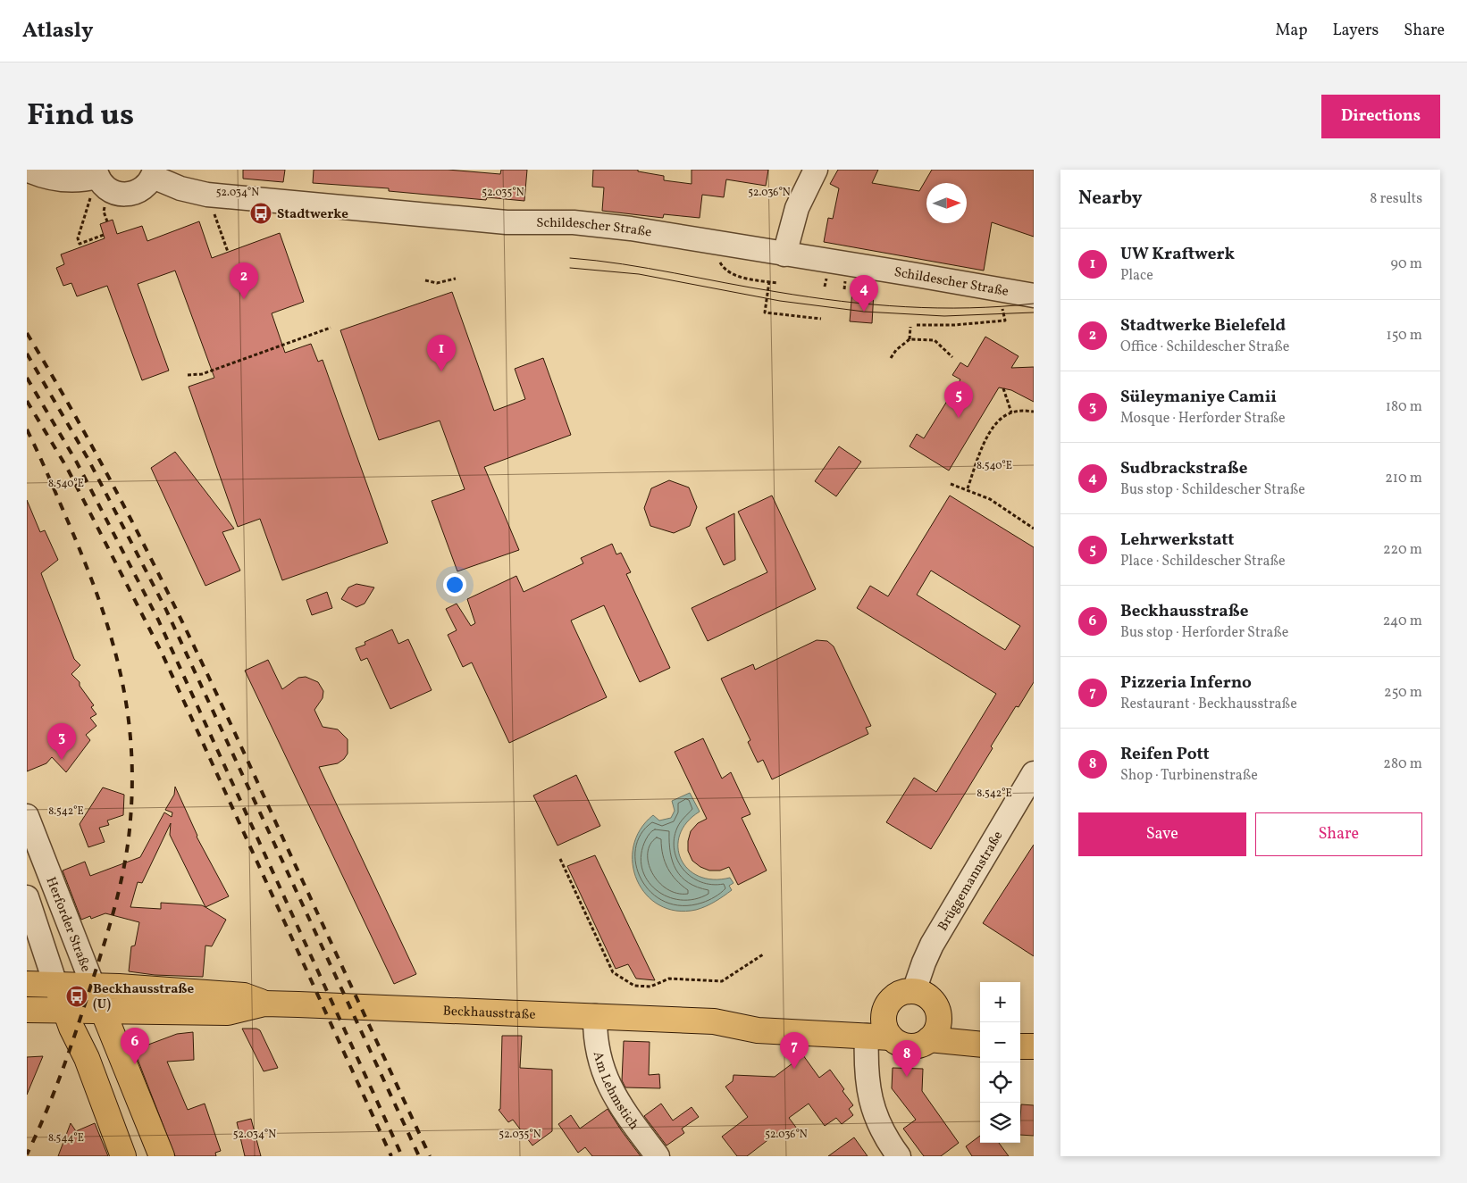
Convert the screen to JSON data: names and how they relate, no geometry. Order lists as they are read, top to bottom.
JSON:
{
  "streets": {
    "main road": ["Herforder Straße", "Beckhausstraße"],
    "street": ["Schildescher Straße", "Brüggemannstraße", "Am Lehmstich"]
  },
  "crossings": [
    ["Brüggemannstraße", "Beckhausstraße"],
    ["Herforder Straße", "Beckhausstraße"],
    ["Beckhausstraße", "Am Lehmstich"]
  ],
  "places": {
    "bus stop": ["Stadtwerke", "Beckhausstraße (U)"]
  },
  "north": "right",
  "page": {
    "header": "Atlasly",
    "nav": ["Map", "Layers", "Share"],
    "title": "Find us",
    "buttons": [
      "Directions",
      ["Save", "Share"]
    ],
    "heading": ["Nearby", "8 results"],
    "list": [
      {
        "mark": "1",
        "name": "UW Kraftwerk",
        "note": "Place",
        "value": "90 m"
      },
      {
        "mark": "2",
        "name": "Stadtwerke Bielefeld",
        "note": "Office · Schildescher Straße",
        "value": "150 m"
      },
      {
        "mark": "3",
        "name": "Süleymaniye Camii",
        "note": "Mosque · Herforder Straße",
        "value": "180 m"
      },
      {
        "mark": "4",
        "name": "Sudbrackstraße",
        "note": "Bus stop · Schildescher Straße",
        "value": "210 m"
      },
      {
        "mark": "5",
        "name": "Lehrwerkstatt",
        "note": "Place · Schildescher Straße",
        "value": "220 m"
      },
      {
        "mark": "6",
        "name": "Beckhausstraße",
        "note": "Bus stop · Herforder Straße",
        "value": "240 m"
      },
      {
        "mark": "7",
        "name": "Pizzeria Inferno",
        "note": "Restaurant · Beckhausstraße",
        "value": "250 m"
      },
      {
        "mark": "8",
        "name": "Reifen Pott",
        "note": "Shop · Turbinenstraße",
        "value": "280 m"
      }
    ],
    "pins": [
      "2",
      "4",
      "1",
      "5",
      "3",
      "6",
      "7",
      "8"
    ],
    "map_buttons": ["+", "−"]
  },
  "coordinates": [
    "52.034°N",
    "52.035°N",
    "52.036°N",
    "8.540°E",
    "8.542°E",
    "8.544°E"
  ]
}
